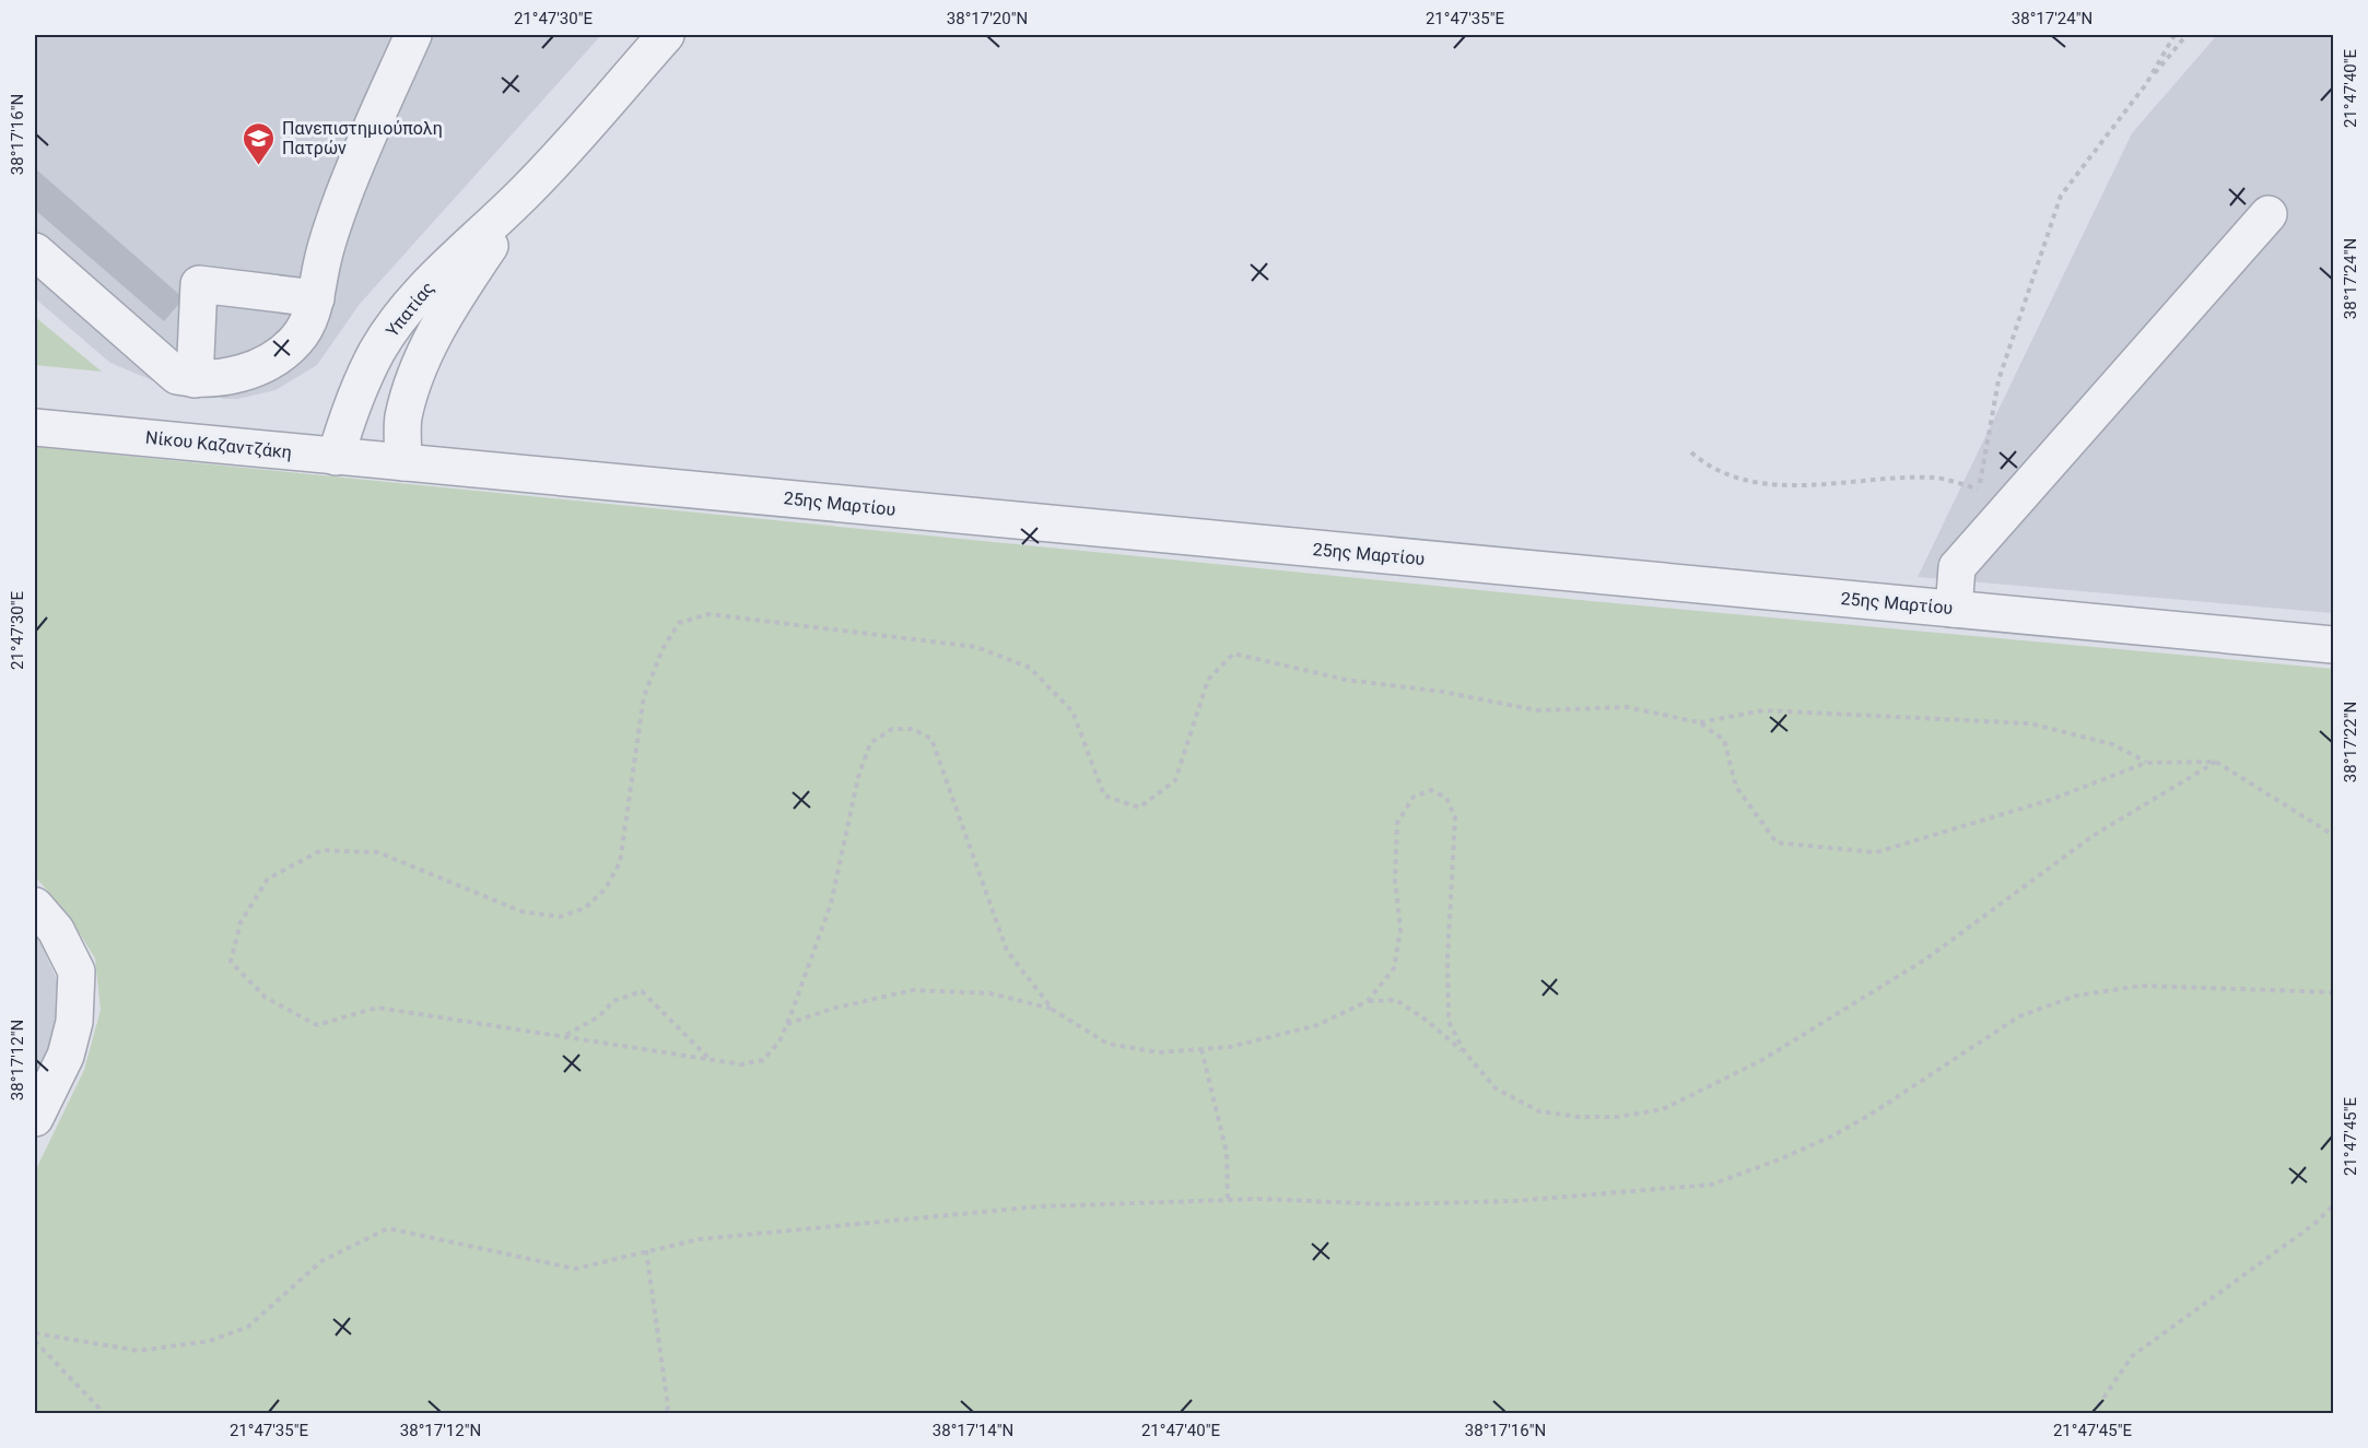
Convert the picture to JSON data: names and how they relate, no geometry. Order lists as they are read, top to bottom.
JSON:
{
  "streets": {
    "street": ["Υπατίας", "Νίκου Καζαντζάκη", "25ης Μαρτίου"]
  },
  "crossings": [
    ["Υπατίας", "Νίκου Καζαντζάκη"],
    ["Υπατίας", "25ης Μαρτίου"],
    ["Νίκου Καζαντζάκη", "25ης Μαρτίου"]
  ],
  "places": {
    "school or university": ["Πανεπιστημιούπολη Πατρών"]
  },
  "coordinates": [
    "21°47'30\"E",
    "38°17'20\"N",
    "21°47'35\"E",
    "38°17'24\"N",
    "21°47'40\"E",
    "38°17'16\"N",
    "38°17'22\"N",
    "38°17'12\"N",
    "21°47'45\"E",
    "38°17'14\"N"
  ]
}
